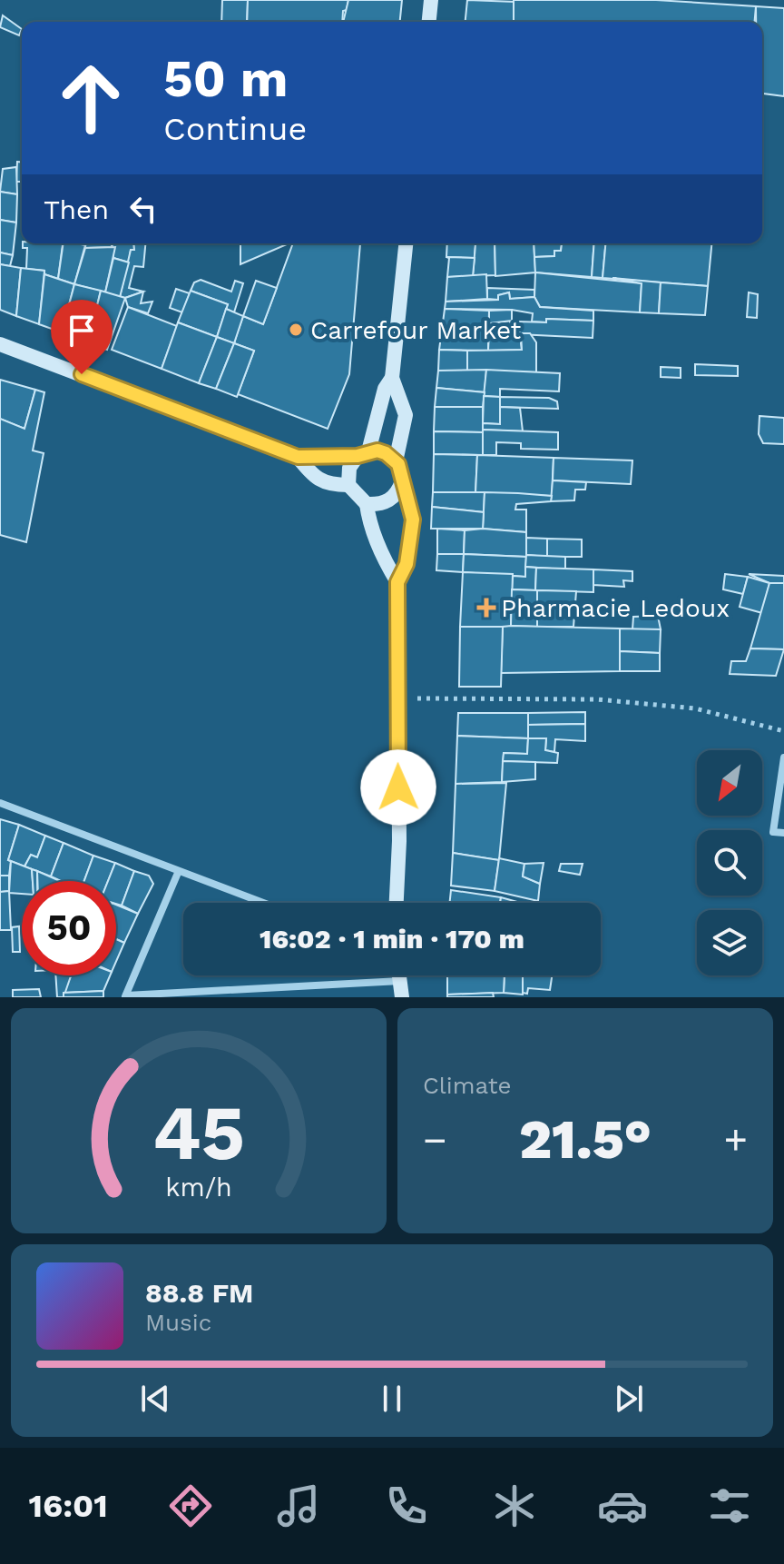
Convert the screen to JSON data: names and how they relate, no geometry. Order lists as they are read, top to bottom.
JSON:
{
  "places": {
    "other": ["Carrefour Market"],
    "health": ["Pharmacie Ledoux"]
  },
  "north": "bottom left",
  "page": {
    "turn": ["50 m", "Continue"],
    "then": "Then",
    "limit": "50",
    "trip": "16:02 · 1 min · 170 m",
    "tile": "Climate",
    "heat": ["−", "21.5°", "+"],
    "song": ["88.8 FM", "Music"],
    "tabs": "16:01",
    "gauge": ["45", "km/h"]
  }
}
